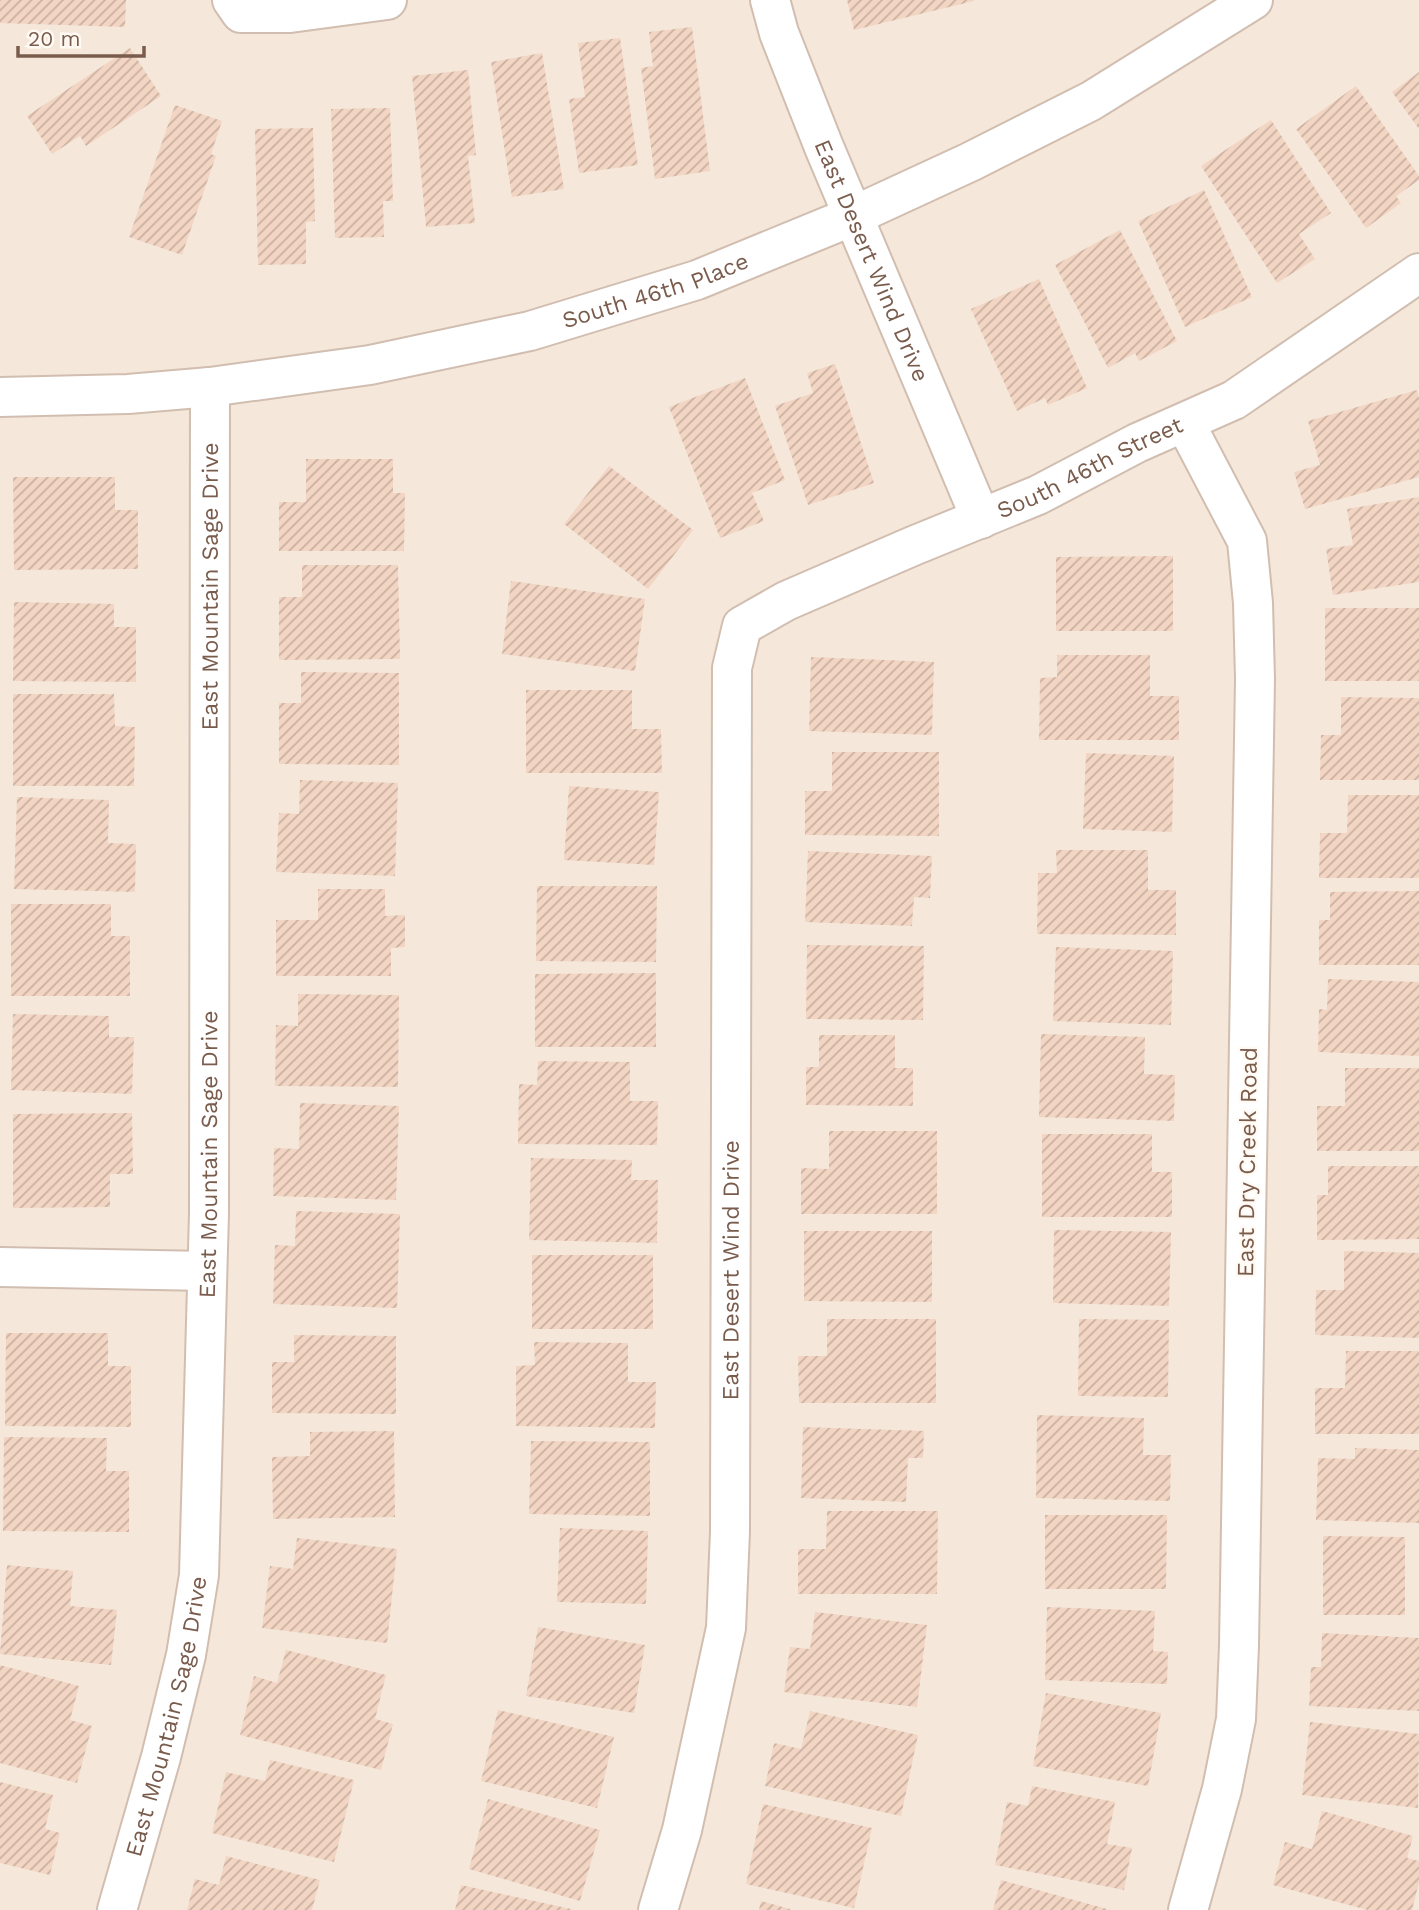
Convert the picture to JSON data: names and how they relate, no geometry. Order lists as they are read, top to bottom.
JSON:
{
  "streets": {
    "street": [
      "East Desert Wind Drive",
      "South 46th Place",
      "South 46th Street",
      "East Mountain Sage Drive",
      "East Dry Creek Road"
    ]
  },
  "crossings": [
    ["East Desert Wind Drive", "South 46th Place"],
    ["East Desert Wind Drive", "South 46th Street"],
    ["South 46th Place", "East Mountain Sage Drive"],
    ["South 46th Street", "East Dry Creek Road"]
  ],
  "scale_bar": "20 m"
}
